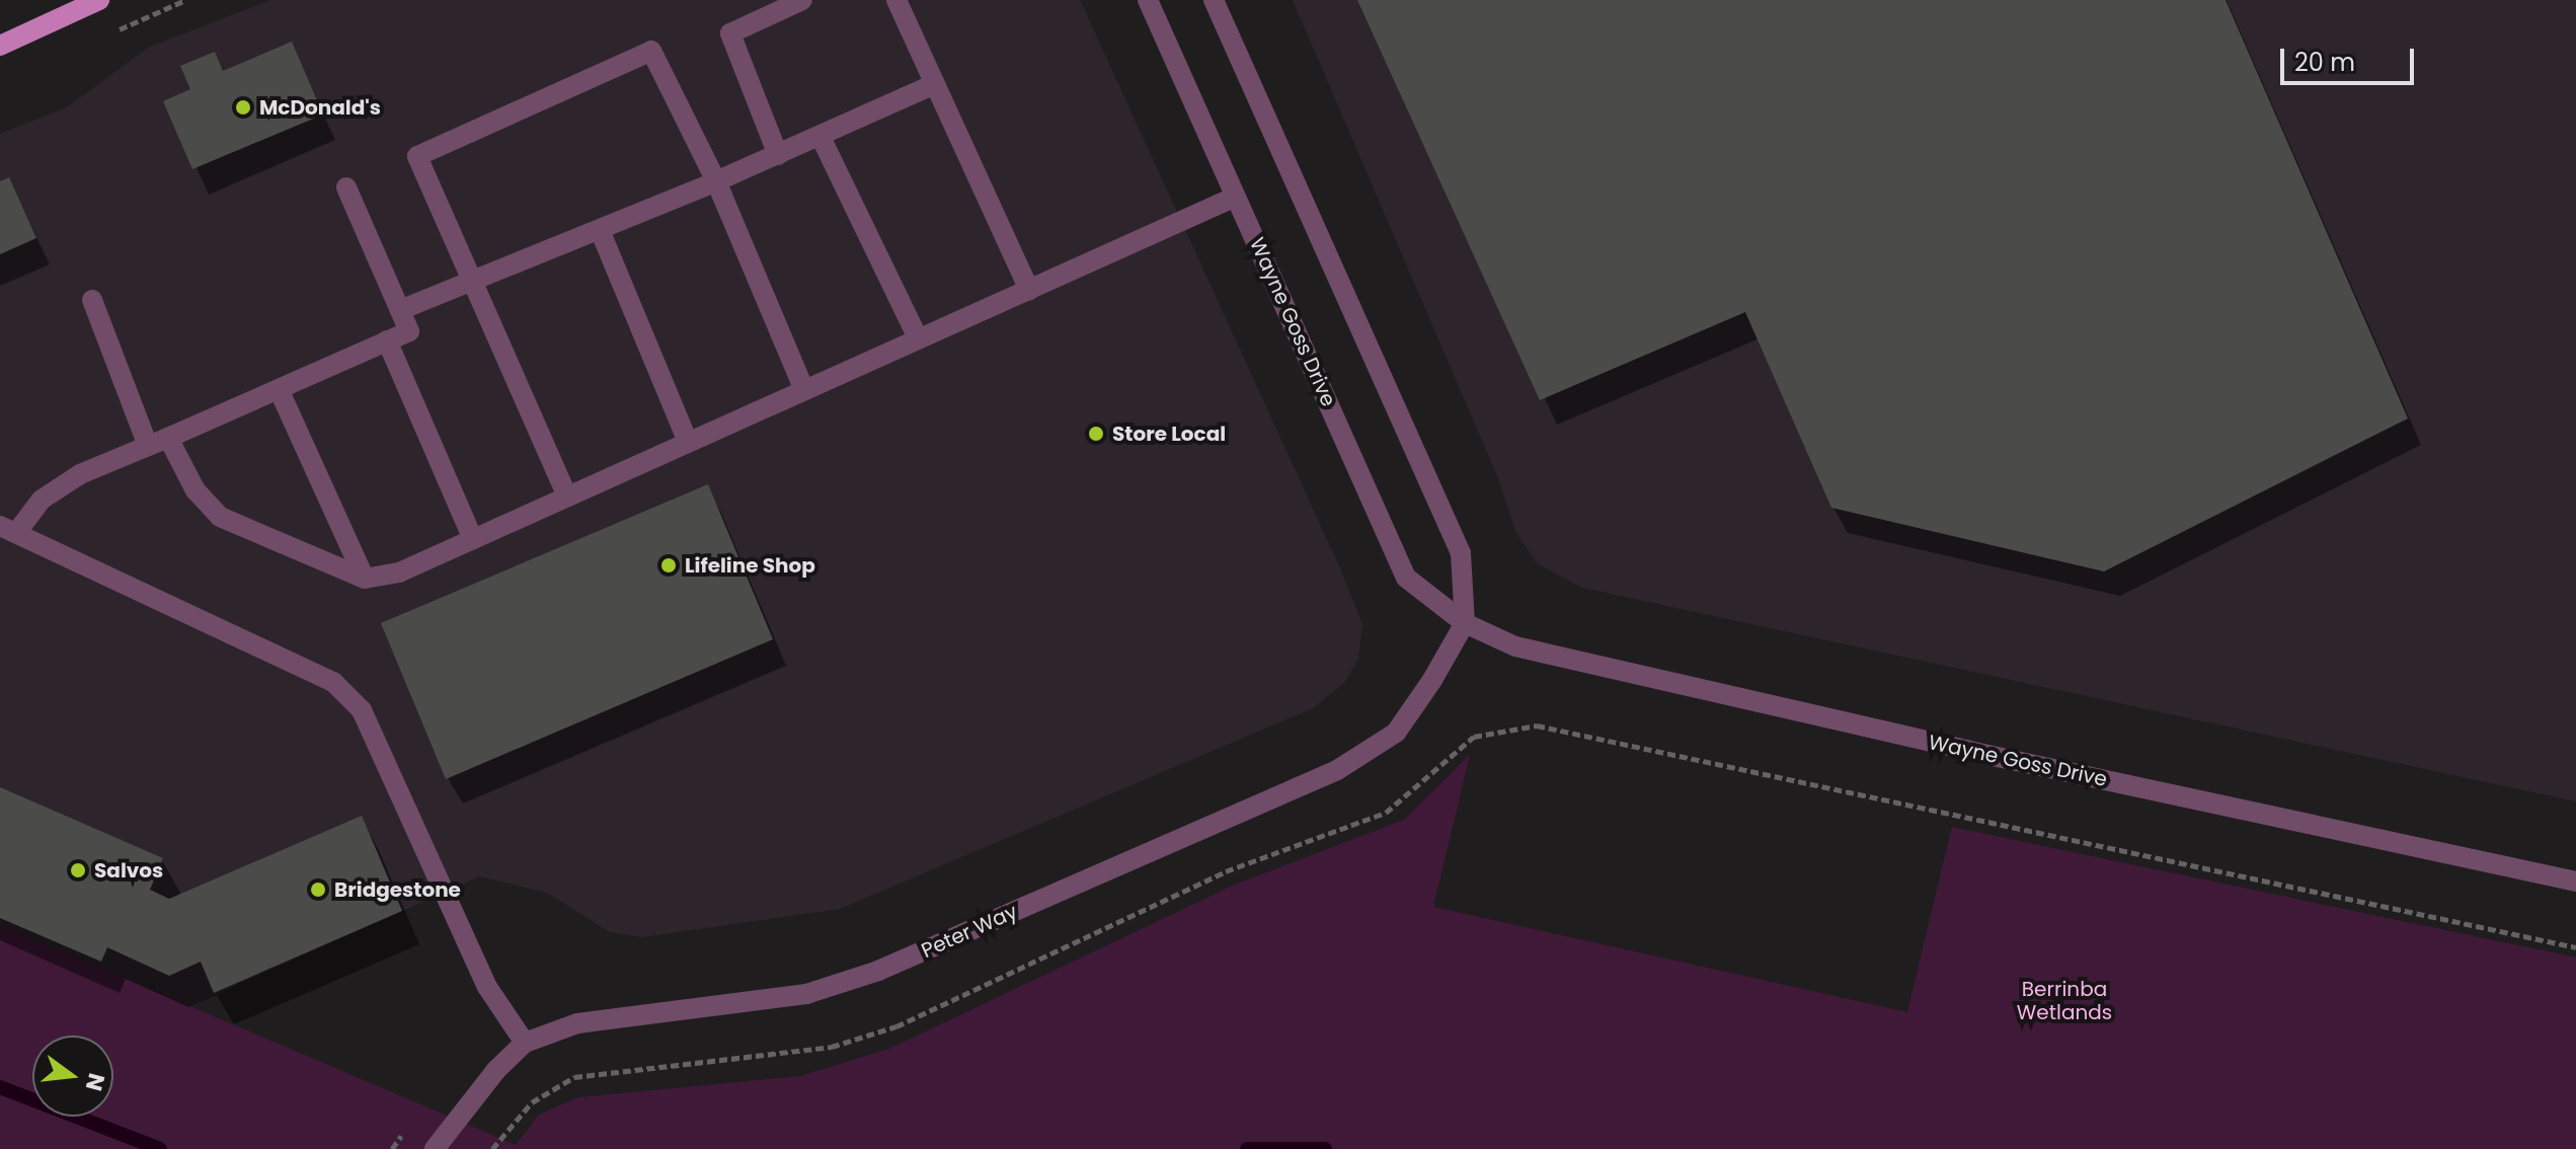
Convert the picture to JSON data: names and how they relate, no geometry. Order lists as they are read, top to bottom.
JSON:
{
  "streets": {
    "street": ["Wayne Goss Drive", "Peter Way"]
  },
  "crossings": [
    ["Wayne Goss Drive", "Peter Way"]
  ],
  "parks": ["Berrinba Wetlands"],
  "places": [
    "McDonald's",
    "Store Local",
    "Lifeline Shop",
    "Salvos",
    "Bridgestone"
  ],
  "scale_bar": "20 m",
  "north": "right"
}
